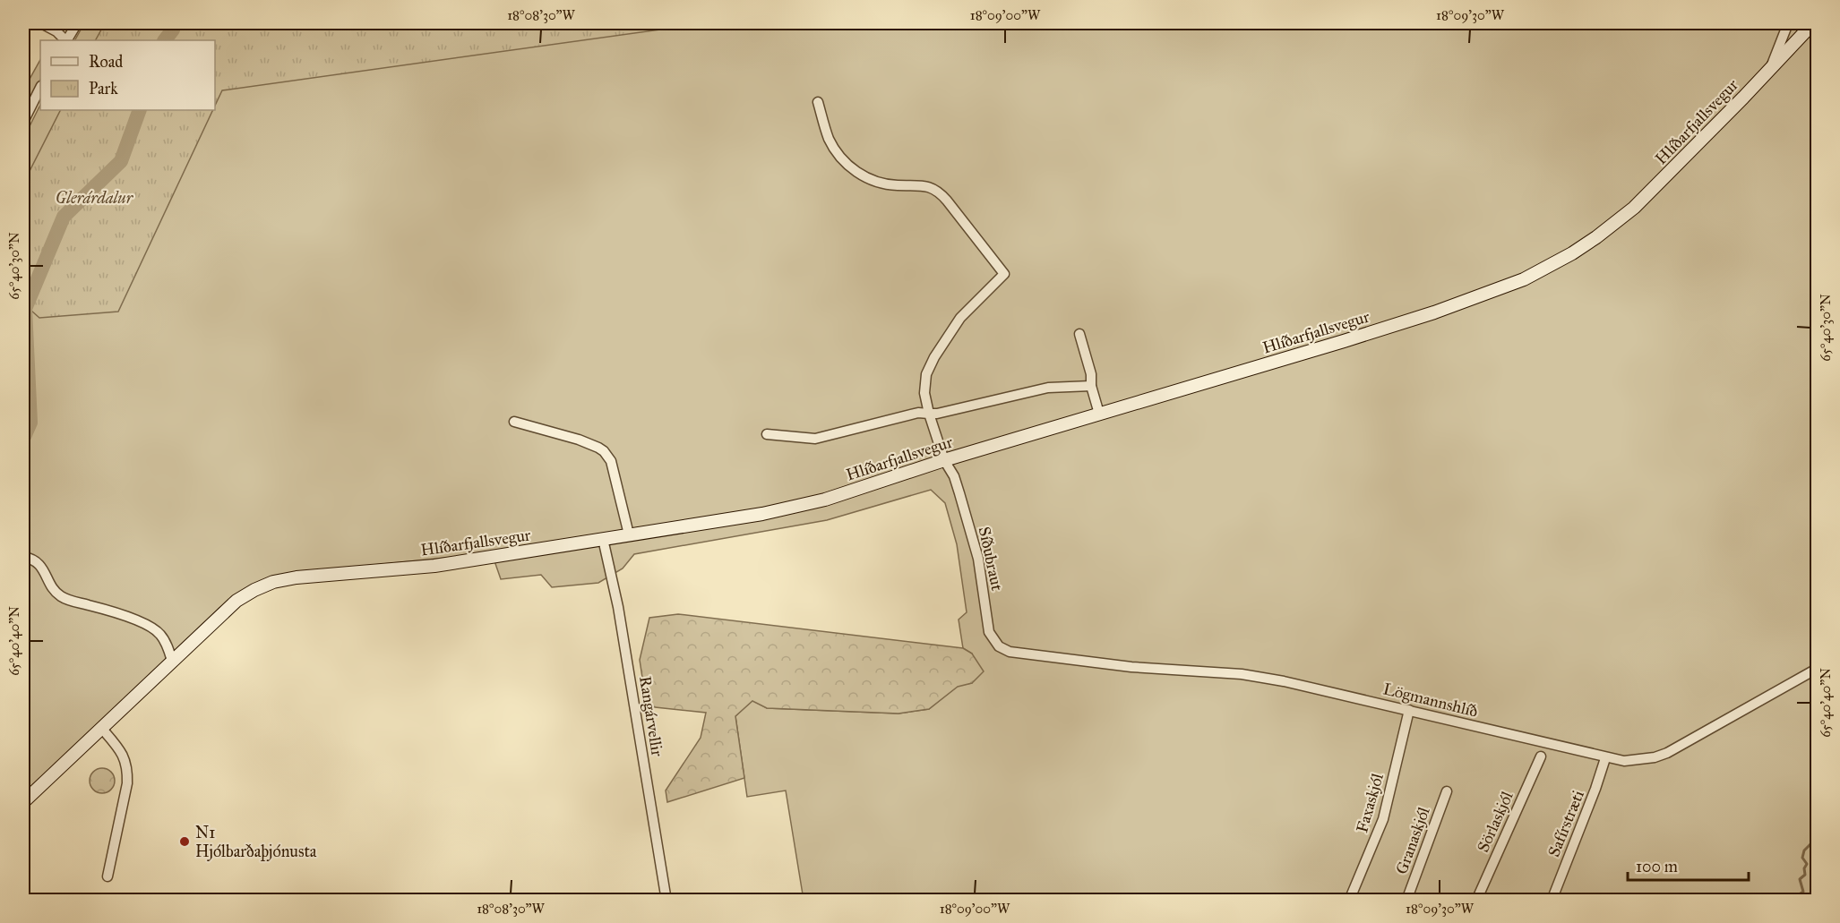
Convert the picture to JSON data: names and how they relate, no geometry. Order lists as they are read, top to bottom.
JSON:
{
  "streets": {
    "main road": ["Hlíðarfjallsvegur"],
    "street": [
      "Síðubraut",
      "Lögmannshlíð",
      "Rangárvellir",
      "Faxaskjól",
      "Sörlaskjól",
      "Safírstræti",
      "Granaskjól"
    ]
  },
  "crossings": [
    ["Hlíðarfjallsvegur", "Síðubraut"],
    ["Hlíðarfjallsvegur", "Rangárvellir"],
    ["Síðubraut", "Lögmannshlíð"],
    ["Lögmannshlíð", "Faxaskjól"],
    ["Lögmannshlíð", "Safírstræti"]
  ],
  "parks": ["Glerárdalur"],
  "places": ["N1 Hjólbarðaþjónusta"],
  "legend": ["Road", "Park"],
  "scale_bar": "100 m",
  "coordinates": [
    "18°08'30\"W",
    "18°09'00\"W",
    "18°09'30\"W",
    "65°40'30\"N",
    "65°40'40\"N"
  ]
}
